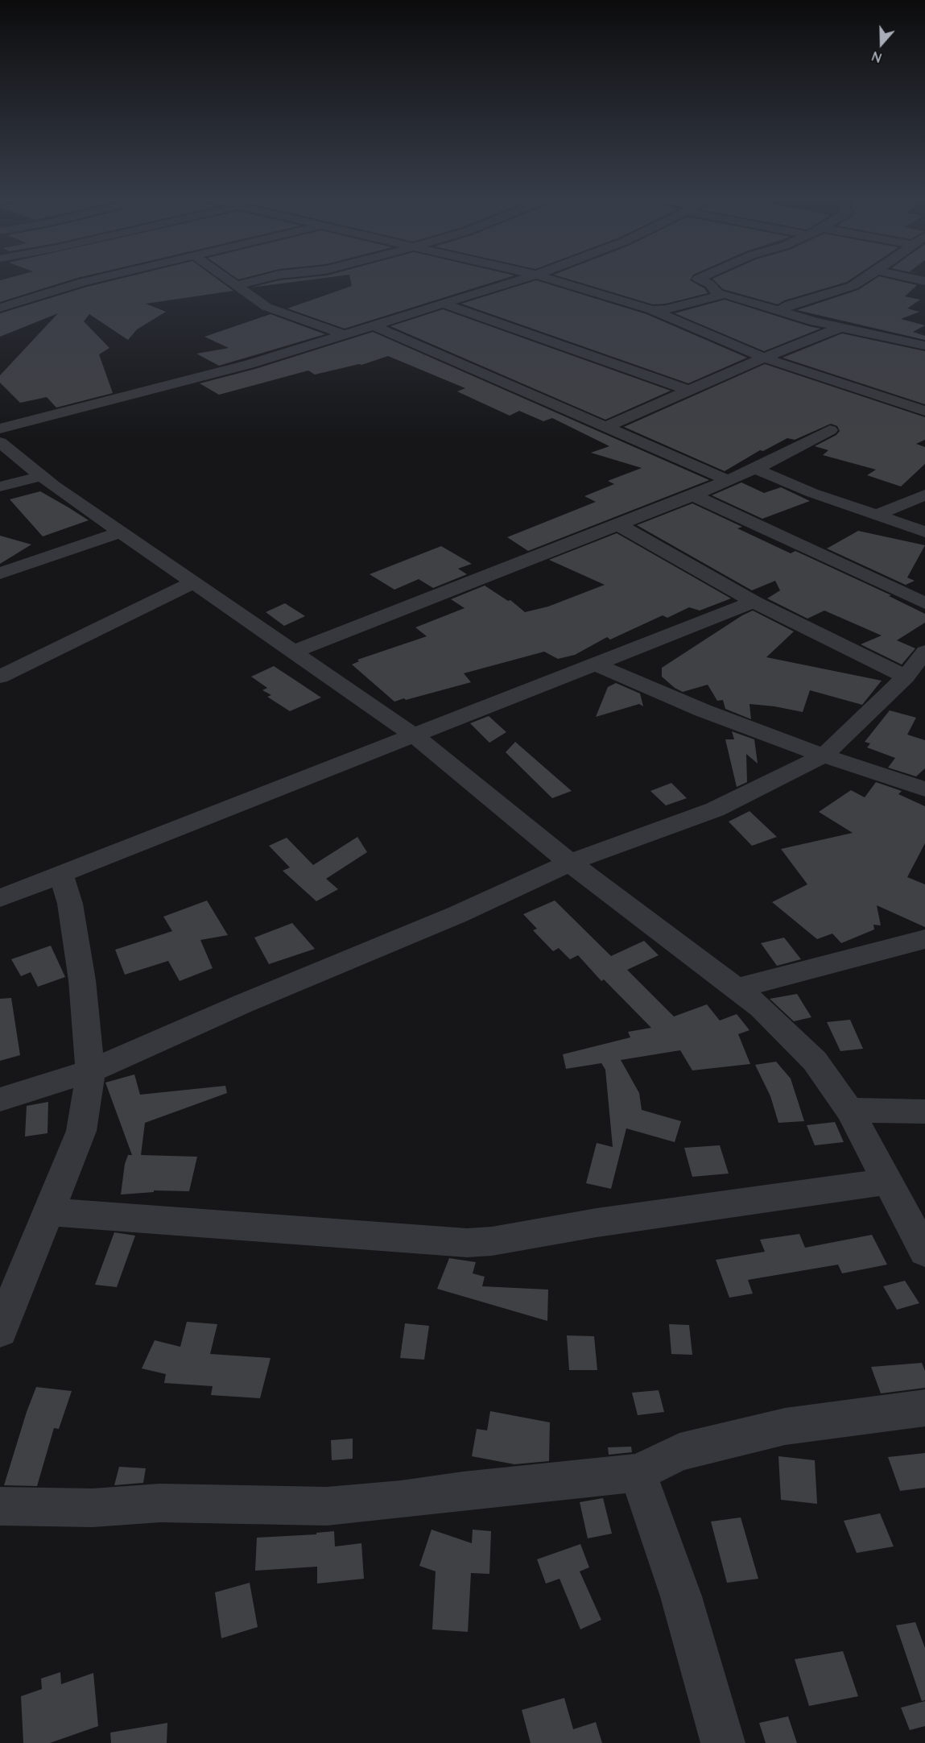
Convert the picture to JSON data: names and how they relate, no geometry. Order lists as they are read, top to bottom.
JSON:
{
  "north": "bottom"
}
